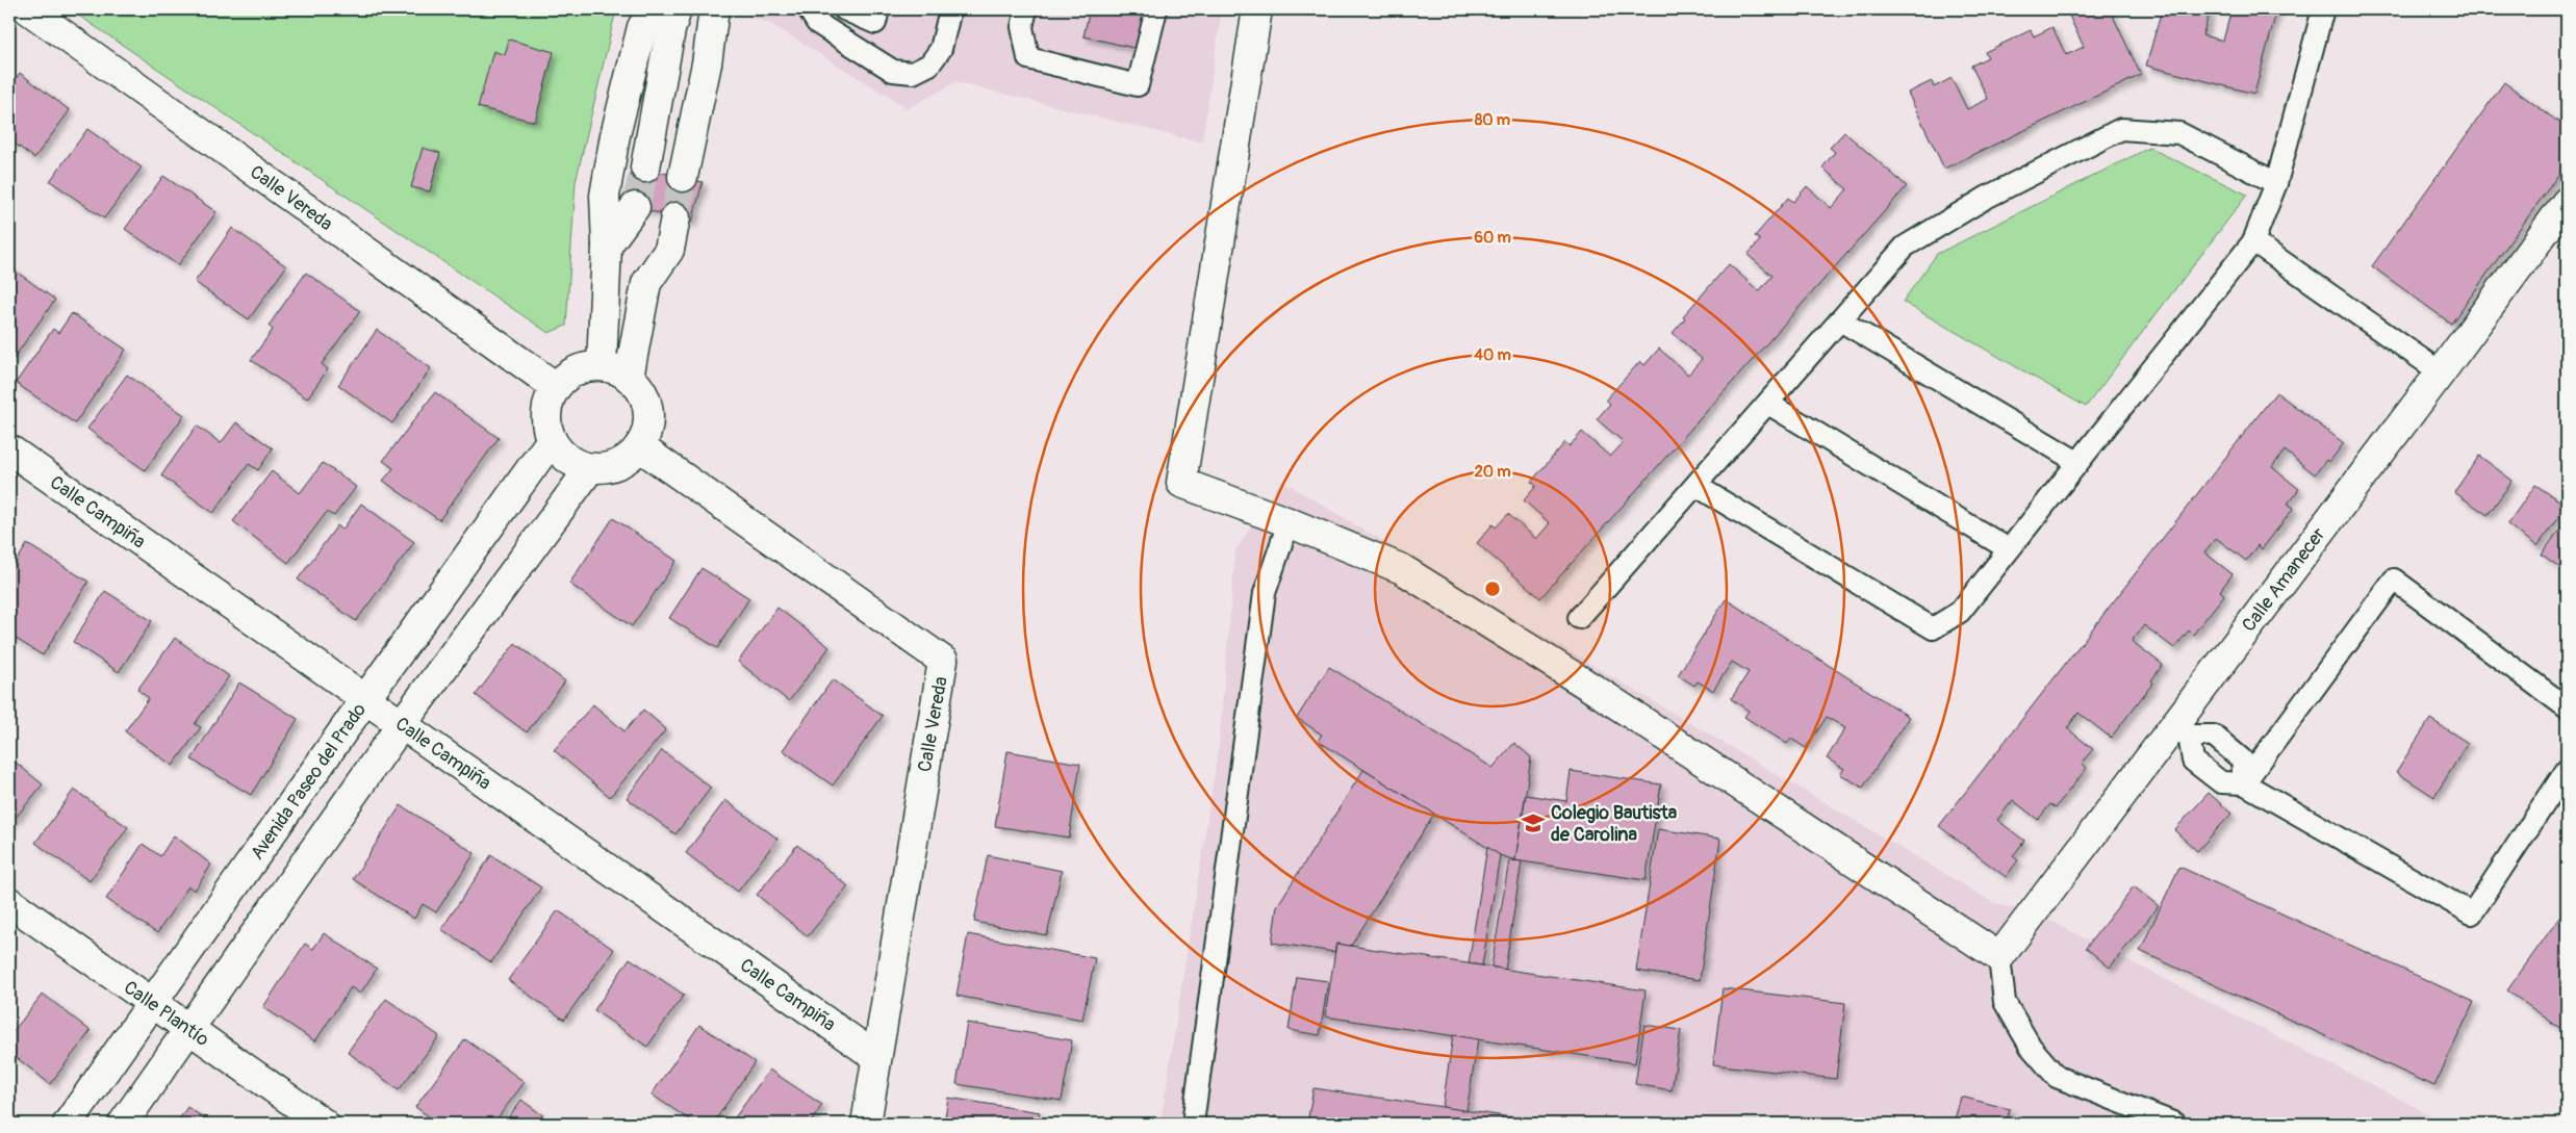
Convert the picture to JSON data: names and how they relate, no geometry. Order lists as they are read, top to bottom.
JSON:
{
  "streets": {
    "street": [
      "Calle Vereda",
      "Calle Campiña",
      "Calle Amanecer",
      "Avenida Paseo del Prado",
      "Calle Plantío"
    ]
  },
  "crossings": [
    ["Calle Vereda", "Calle Campiña"],
    ["Calle Vereda", "Avenida Paseo del Prado"],
    ["Calle Campiña", "Avenida Paseo del Prado"],
    ["Avenida Paseo del Prado", "Calle Plantío"]
  ],
  "places": {
    "school or university": ["Colegio Bautista de Carolina"]
  },
  "rings": [
    "80 m",
    "60 m",
    "40 m",
    "20 m"
  ]
}
